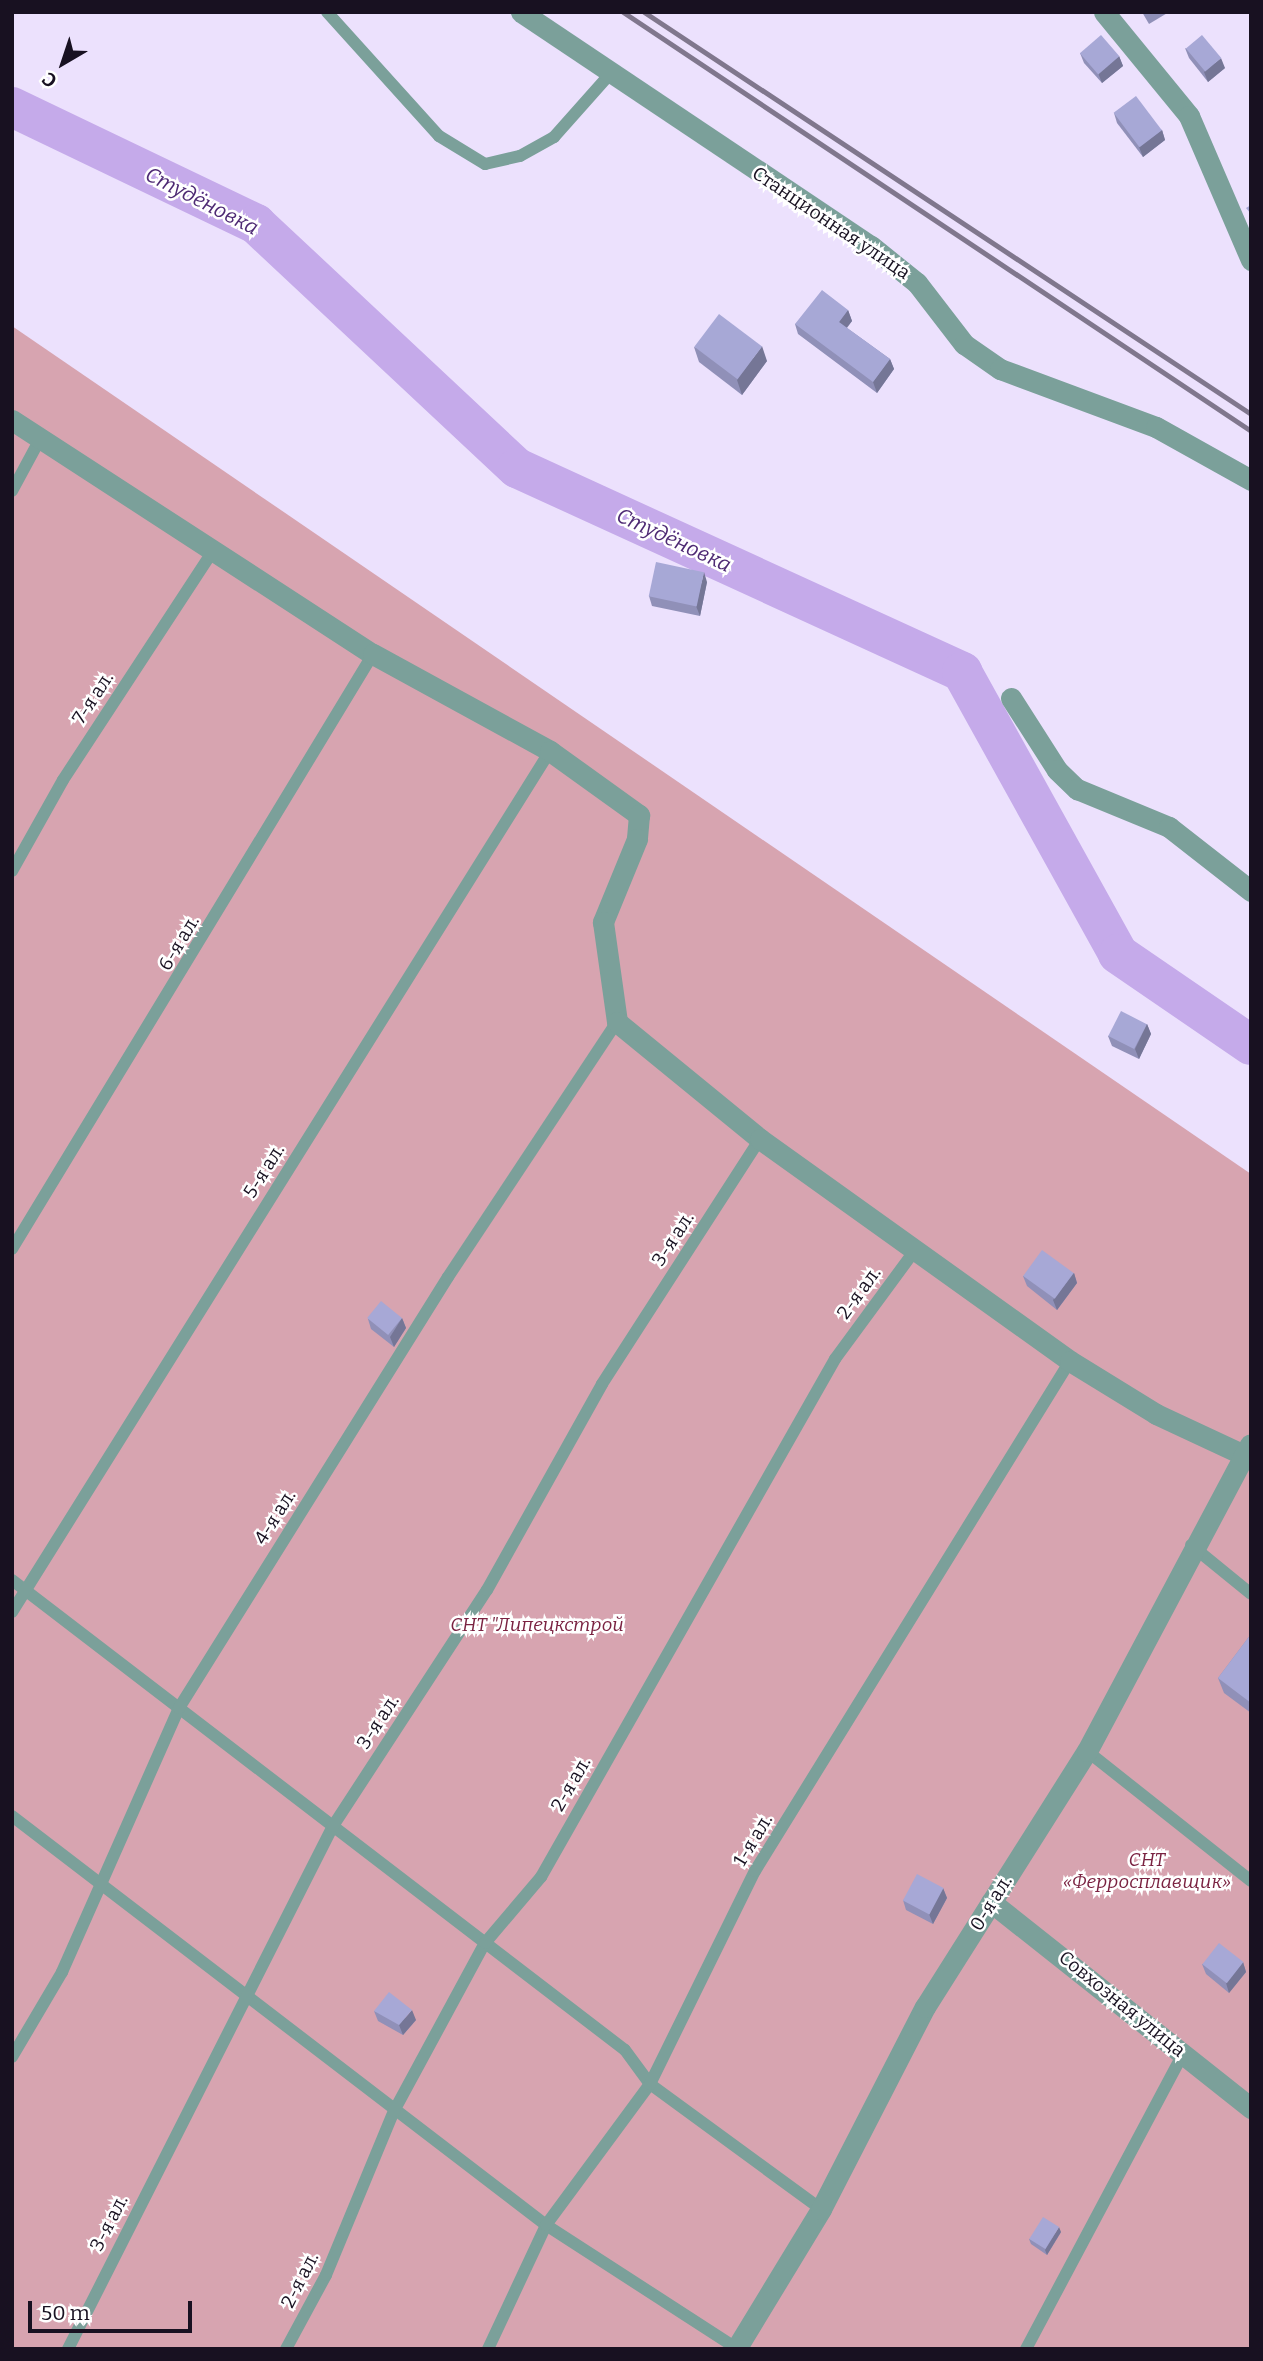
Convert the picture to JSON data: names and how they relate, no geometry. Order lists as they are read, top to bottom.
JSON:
{
  "streets": {
    "street": ["Станционная улица", "0-я ал.", "Совхозная улица"],
    "lane": [
      "7-я ал.",
      "6-я ал.",
      "5-я ал.",
      "3-я ал.",
      "2-я ал.",
      "4-я ал.",
      "1-я ал."
    ]
  },
  "crossings": [
    ["0-я ал.", "Совхозная улица"]
  ],
  "water": ["Студёновка"],
  "parks": ["СНТ \"Липецкстрой", "СНТ «Ферросплавщик»"],
  "scale_bar": "50 m",
  "north": "bottom left"
}
